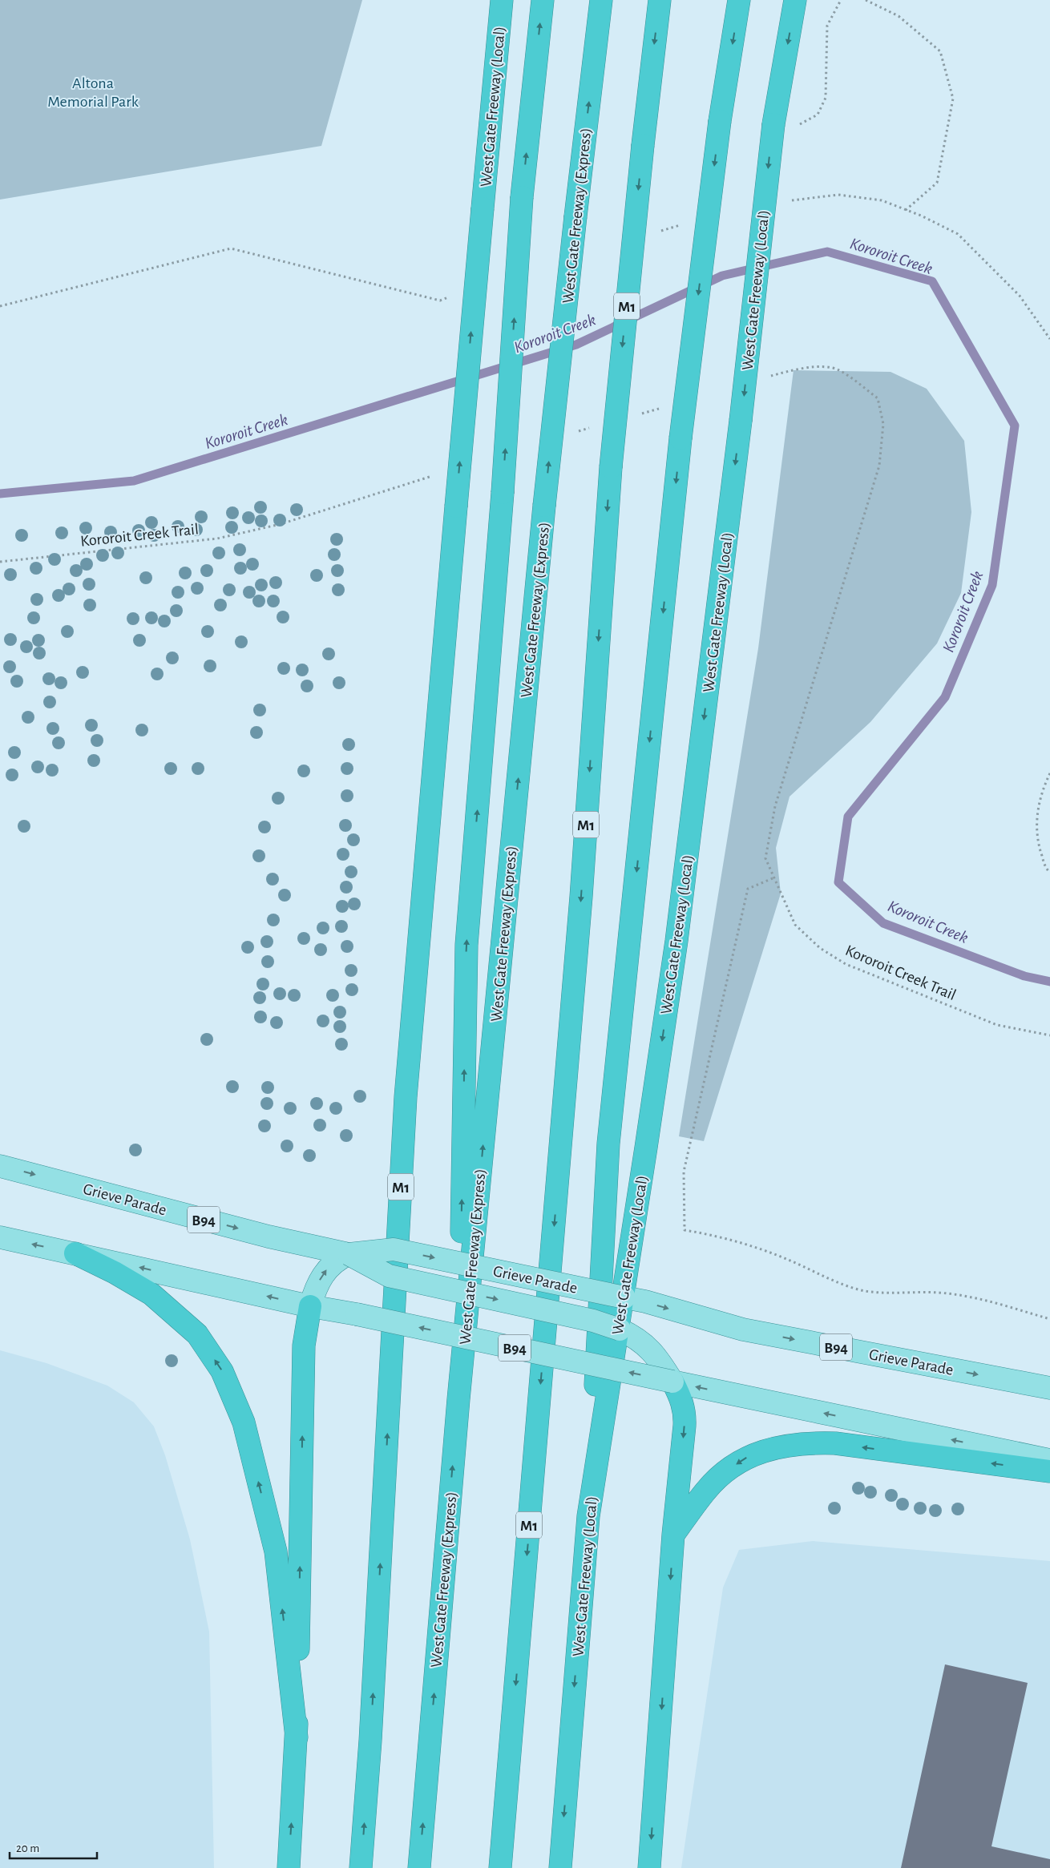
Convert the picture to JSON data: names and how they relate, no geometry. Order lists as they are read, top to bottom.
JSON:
{
  "streets": {
    "highway": ["West Gate Freeway (Local)", "West Gate Freeway (Express)", "M1"],
    "main road": ["Grieve Parade", "B94"],
    "path": ["Kororoit Creek Trail"]
  },
  "water": ["Kororoit Creek"],
  "parks": ["Altona Memorial Park"],
  "scale_bar": "20 m"
}
